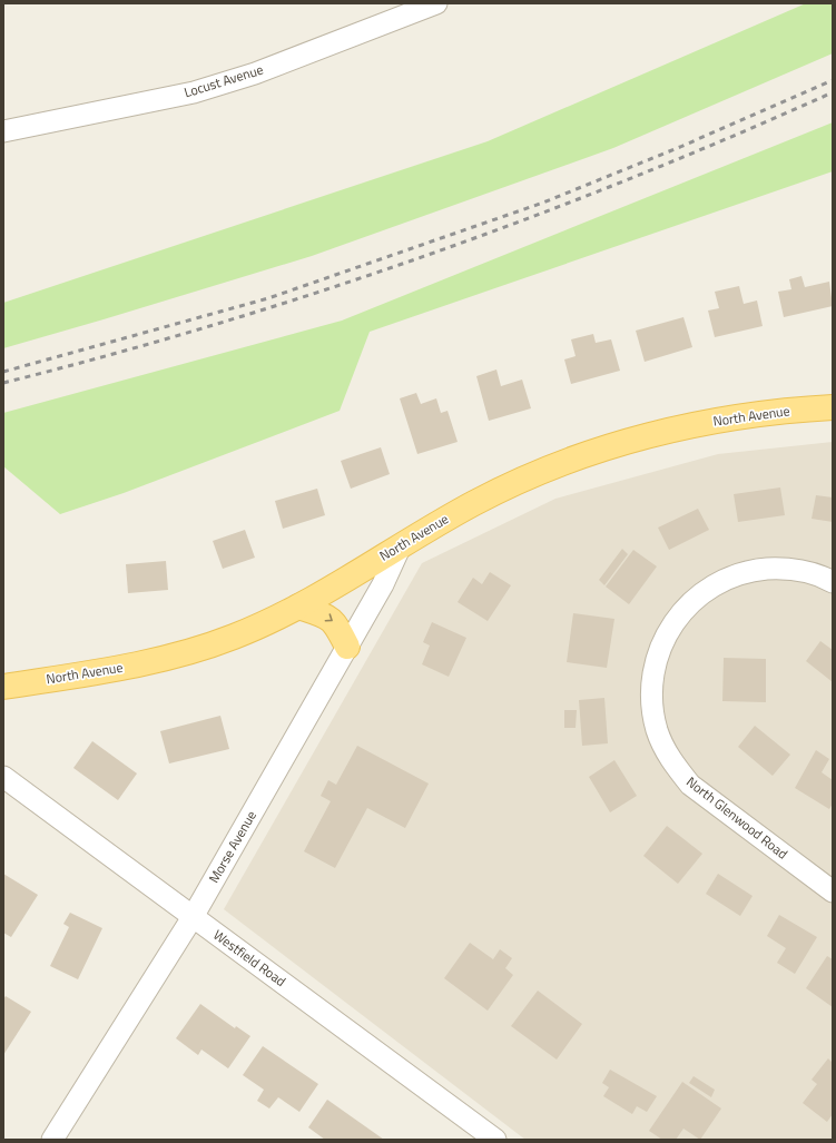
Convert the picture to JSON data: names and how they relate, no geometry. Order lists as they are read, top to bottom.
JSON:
{
  "streets": {
    "main road": ["North Avenue"],
    "street": [
      "Locust Avenue",
      "North Glenwood Road",
      "Morse Avenue",
      "Westfield Road"
    ]
  },
  "crossings": [
    ["North Avenue", "Morse Avenue"],
    ["Morse Avenue", "Westfield Road"]
  ]
}
